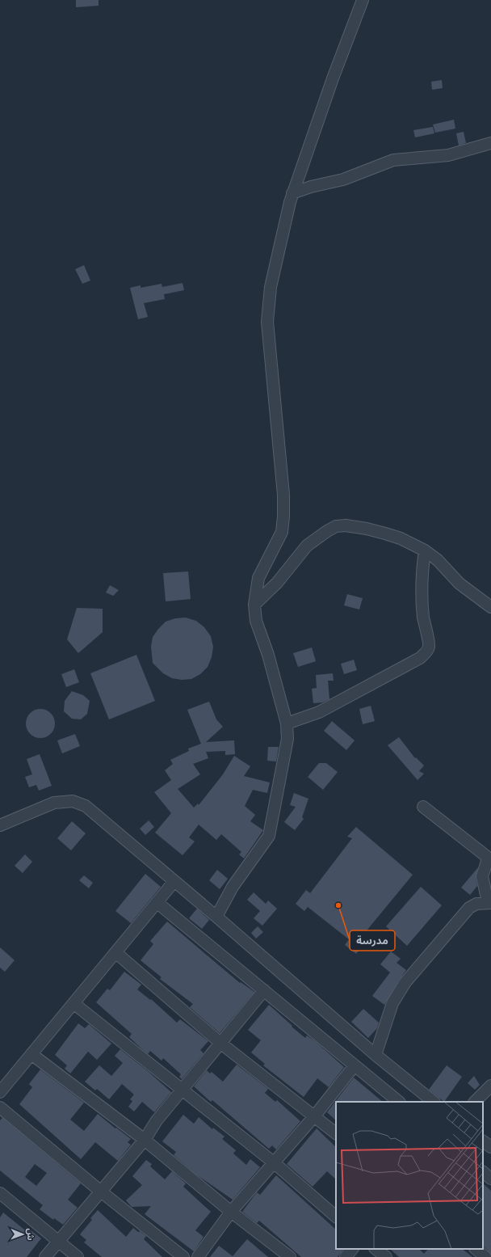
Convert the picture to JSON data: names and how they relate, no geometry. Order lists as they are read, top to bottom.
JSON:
{
  "places": ["مدرسة"],
  "north": "right"
}
